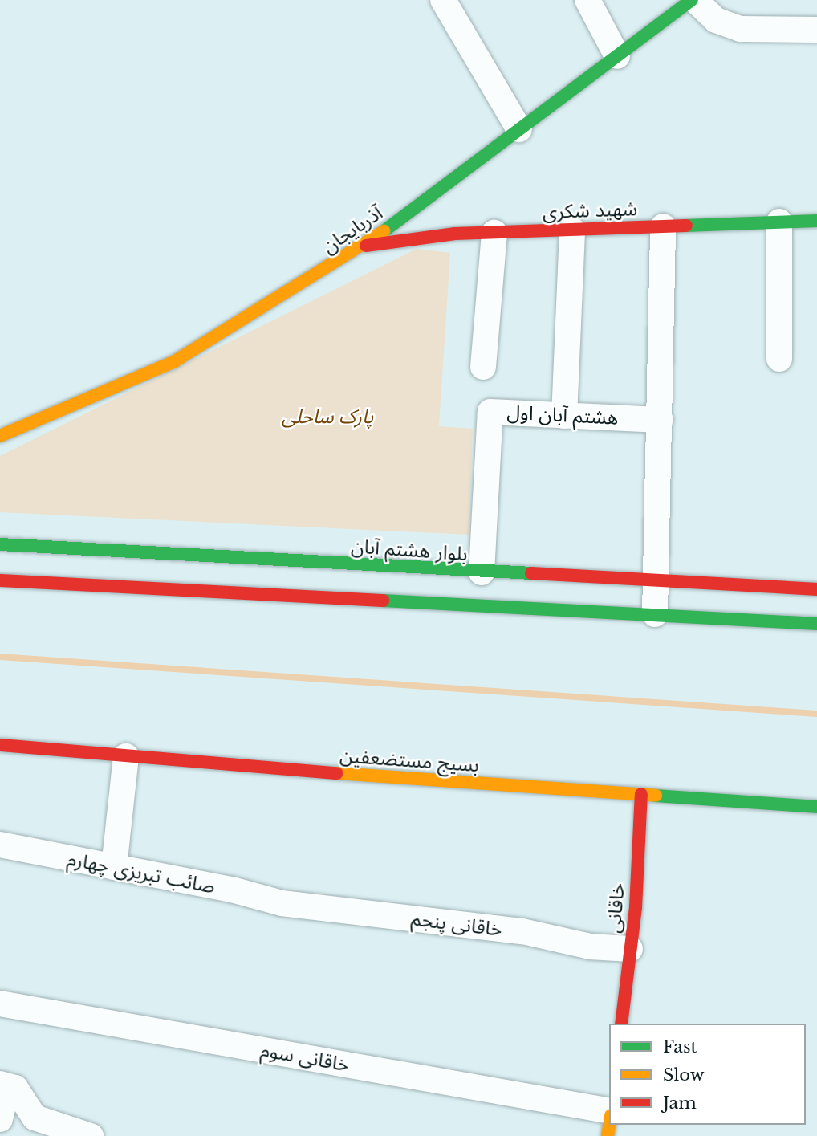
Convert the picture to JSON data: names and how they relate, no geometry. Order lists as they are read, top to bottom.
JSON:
{
  "streets": {
    "main road": [
      "شهید شکری",
      "آذربایجان",
      "بلوار هشتم آبان",
      "بسیج مستضعفین",
      "خاقانی"
    ],
    "street": [
      "هشتم آبان اول",
      "صائب تبریزی چهارم",
      "خاقانی پنجم",
      "خاقانی سوم"
    ]
  },
  "crossings": [
    ["شهید شکری", "آذربایجان"],
    ["هشتم آبان اول", "بلوار هشتم آبان"],
    ["بسیج مستضعفین", "خاقانی"],
    ["صائب تبریزی چهارم", "خاقانی پنجم"],
    ["خاقانی", "خاقانی پنجم"]
  ],
  "parks": ["پارک ساحلی"],
  "legend": ["Fast", "Slow", "Jam"]
}
